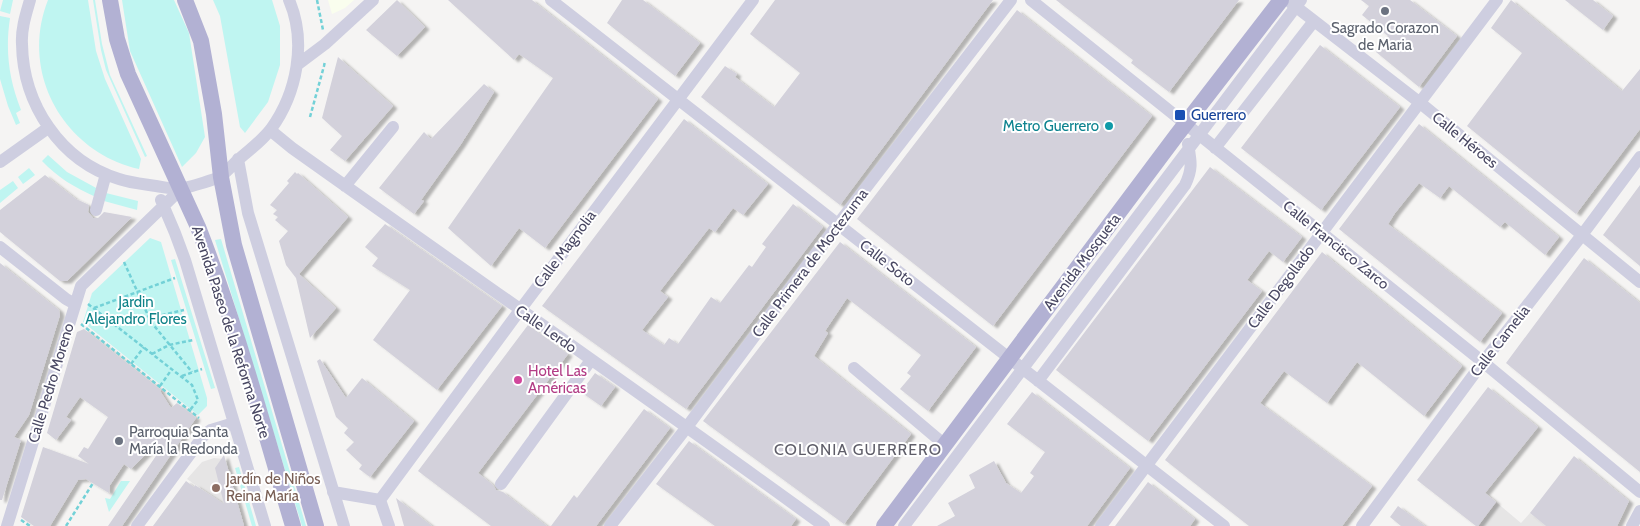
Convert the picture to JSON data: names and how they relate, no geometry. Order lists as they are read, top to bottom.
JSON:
{
  "streets": {
    "main road": ["Avenida Mosqueta", "Avenida Paseo de la Reforma Norte"],
    "street": [
      "Calle Héroes",
      "Calle Francisco Zarco",
      "Calle Magnolia",
      "Calle Primera de Moctezuma",
      "Calle Soto",
      "Calle Degollado",
      "Calle Lerdo",
      "Calle Camelia",
      "Calle Pedro Moreno"
    ]
  },
  "crossings": [
    ["Calle Héroes", "Calle Degollado"],
    ["Calle Héroes", "Calle Camelia"],
    ["Calle Francisco Zarco", "Avenida Mosqueta"],
    ["Calle Francisco Zarco", "Calle Degollado"],
    ["Calle Francisco Zarco", "Calle Camelia"],
    ["Calle Magnolia", "Calle Soto"],
    ["Calle Magnolia", "Calle Lerdo"],
    ["Avenida Mosqueta", "Calle Soto"],
    ["Calle Primera de Moctezuma", "Calle Soto"],
    ["Calle Primera de Moctezuma", "Calle Lerdo"],
    ["Calle Soto", "Calle Degollado"],
    ["Avenida Paseo de la Reforma Norte", "Calle Pedro Moreno"]
  ],
  "districts": ["COLONIA GUERRERO"],
  "parks": ["Jardin Alejandro Flores"],
  "places": {
    "other": [
      "Sagrado Corazon de Maria",
      "Metro Guerrero",
      "Hotel Las Américas",
      "Parroquia Santa María la Redonda",
      "Jardín de Niños Reina María"
    ],
    "transit": ["Guerrero"]
  }
}
